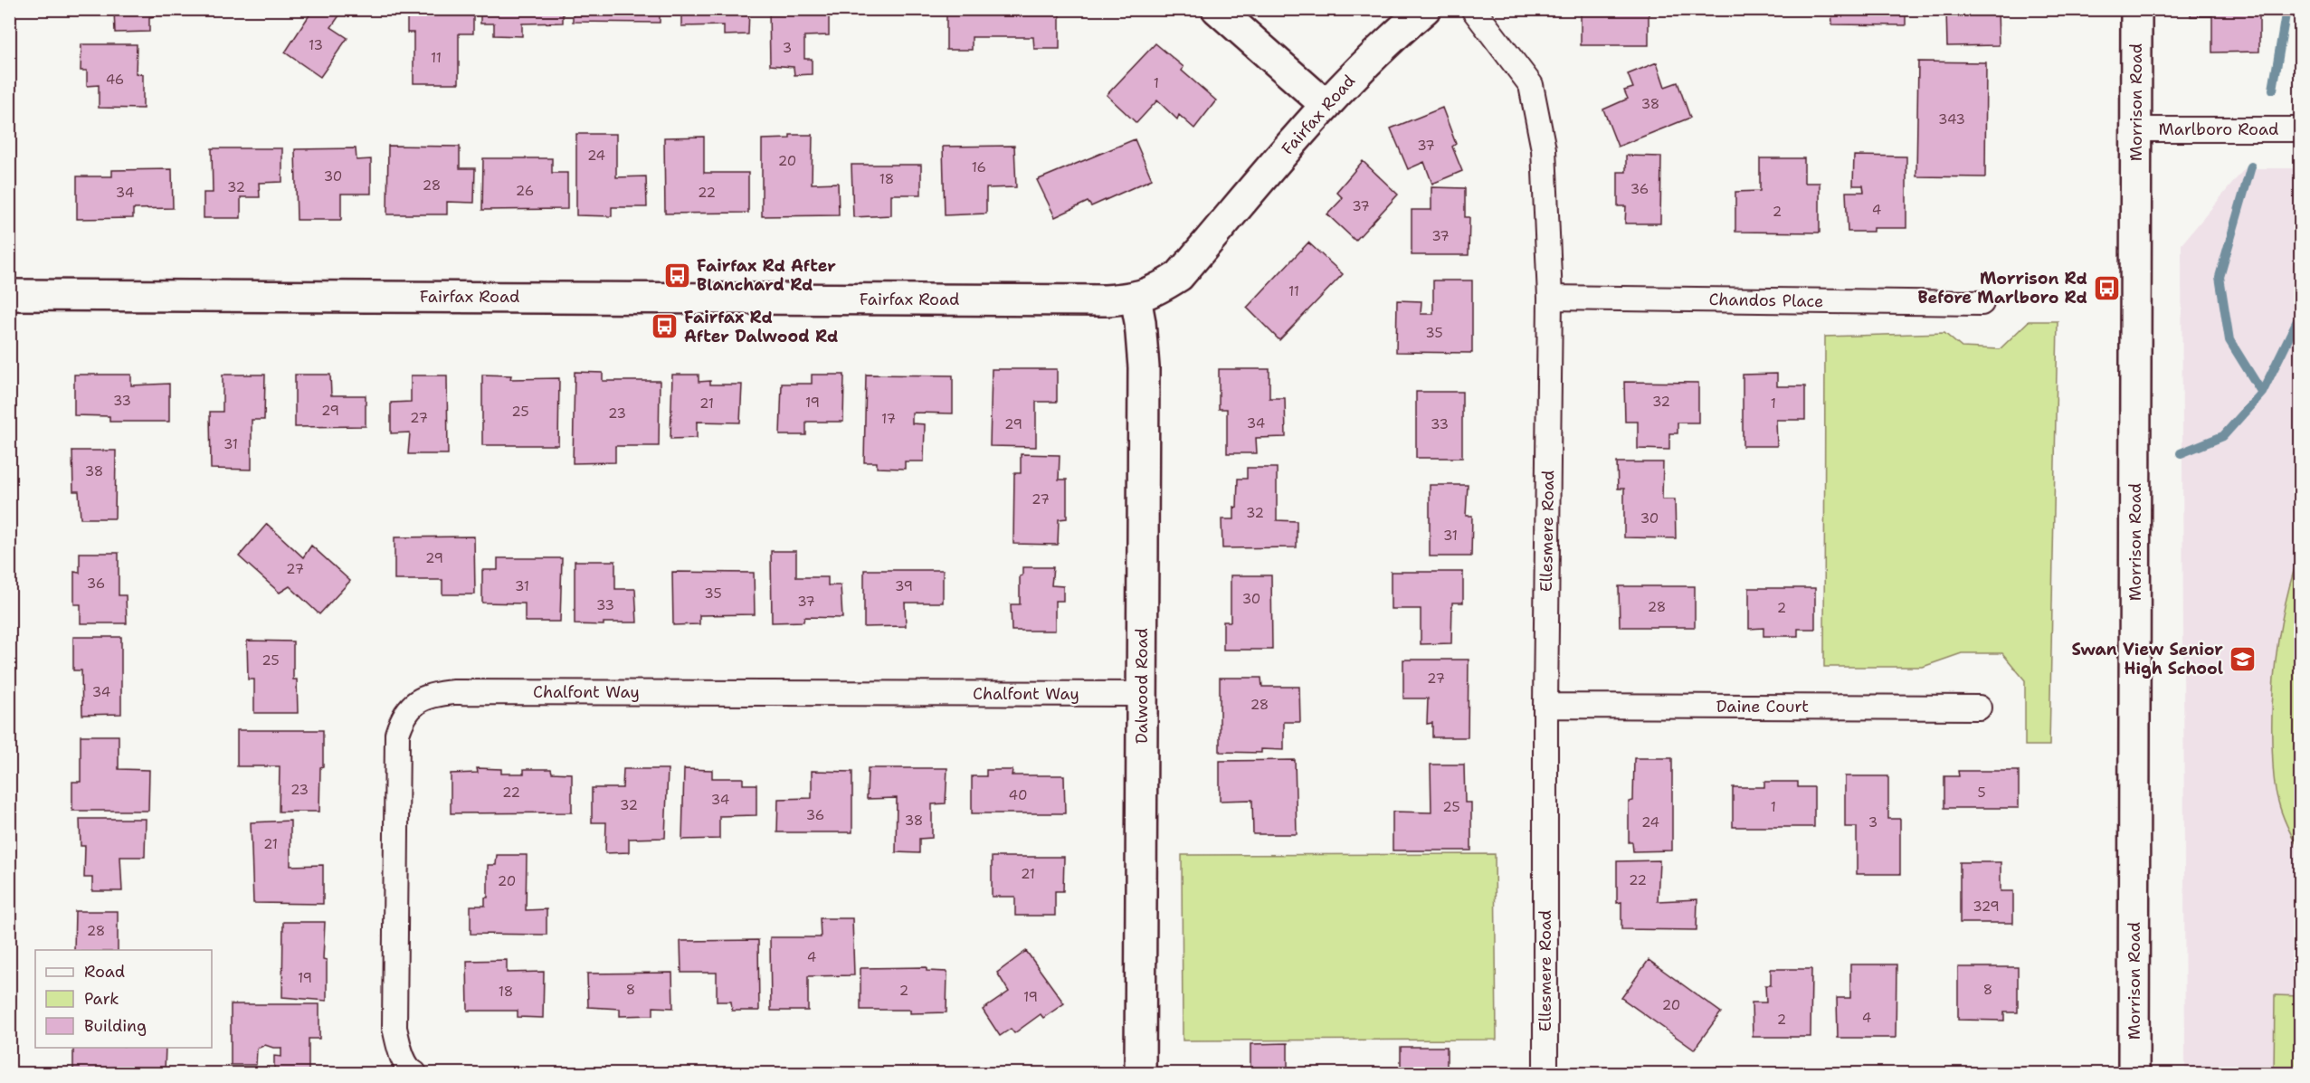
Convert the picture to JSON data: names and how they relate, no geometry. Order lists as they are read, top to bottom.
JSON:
{
  "streets": {
    "street": [
      "Morrison Road",
      "Fairfax Road",
      "Marlboro Road",
      "Chandos Place",
      "Ellesmere Road",
      "Dalwood Road",
      "Chalfont Way",
      "Daine Court"
    ]
  },
  "crossings": [
    ["Morrison Road", "Marlboro Road"],
    ["Fairfax Road", "Dalwood Road"],
    ["Chandos Place", "Ellesmere Road"],
    ["Ellesmere Road", "Daine Court"],
    ["Dalwood Road", "Chalfont Way"]
  ],
  "places": {
    "bus stop": ["Fairfax Rd After Blanchard Rd", "Morrison Rd Before Marlboro Rd", "Fairfax Rd After Dalwood Rd"],
    "school or university": ["Swan View Senior High School"]
  },
  "house_numbers": [
    "13",
    "3",
    "11",
    "46",
    "1",
    "38",
    "343",
    "37",
    "24",
    "20",
    "16",
    "30",
    "18",
    "28",
    "32",
    "36",
    "26",
    "34",
    "22",
    "37",
    "4",
    "2",
    "37",
    "11",
    "35",
    "33",
    "32",
    "19",
    "21",
    "1",
    "29",
    "25",
    "23",
    "27",
    "17",
    "34",
    "29",
    "33",
    "31",
    "38",
    "27",
    "32",
    "30",
    "31",
    "29",
    "27",
    "36",
    "31",
    "39",
    "35",
    "30",
    "37",
    "33",
    "28",
    "2",
    "25",
    "27",
    "34",
    "28",
    "23",
    "22",
    "5",
    "40",
    "34",
    "32",
    "25",
    "1",
    "36",
    "38",
    "24",
    "3",
    "21",
    "21",
    "22",
    "20",
    "329",
    "28",
    "4",
    "19",
    "8",
    "8",
    "2",
    "18",
    "19",
    "20",
    "4",
    "2"
  ],
  "legend": ["Road", "Park", "Building"]
}
